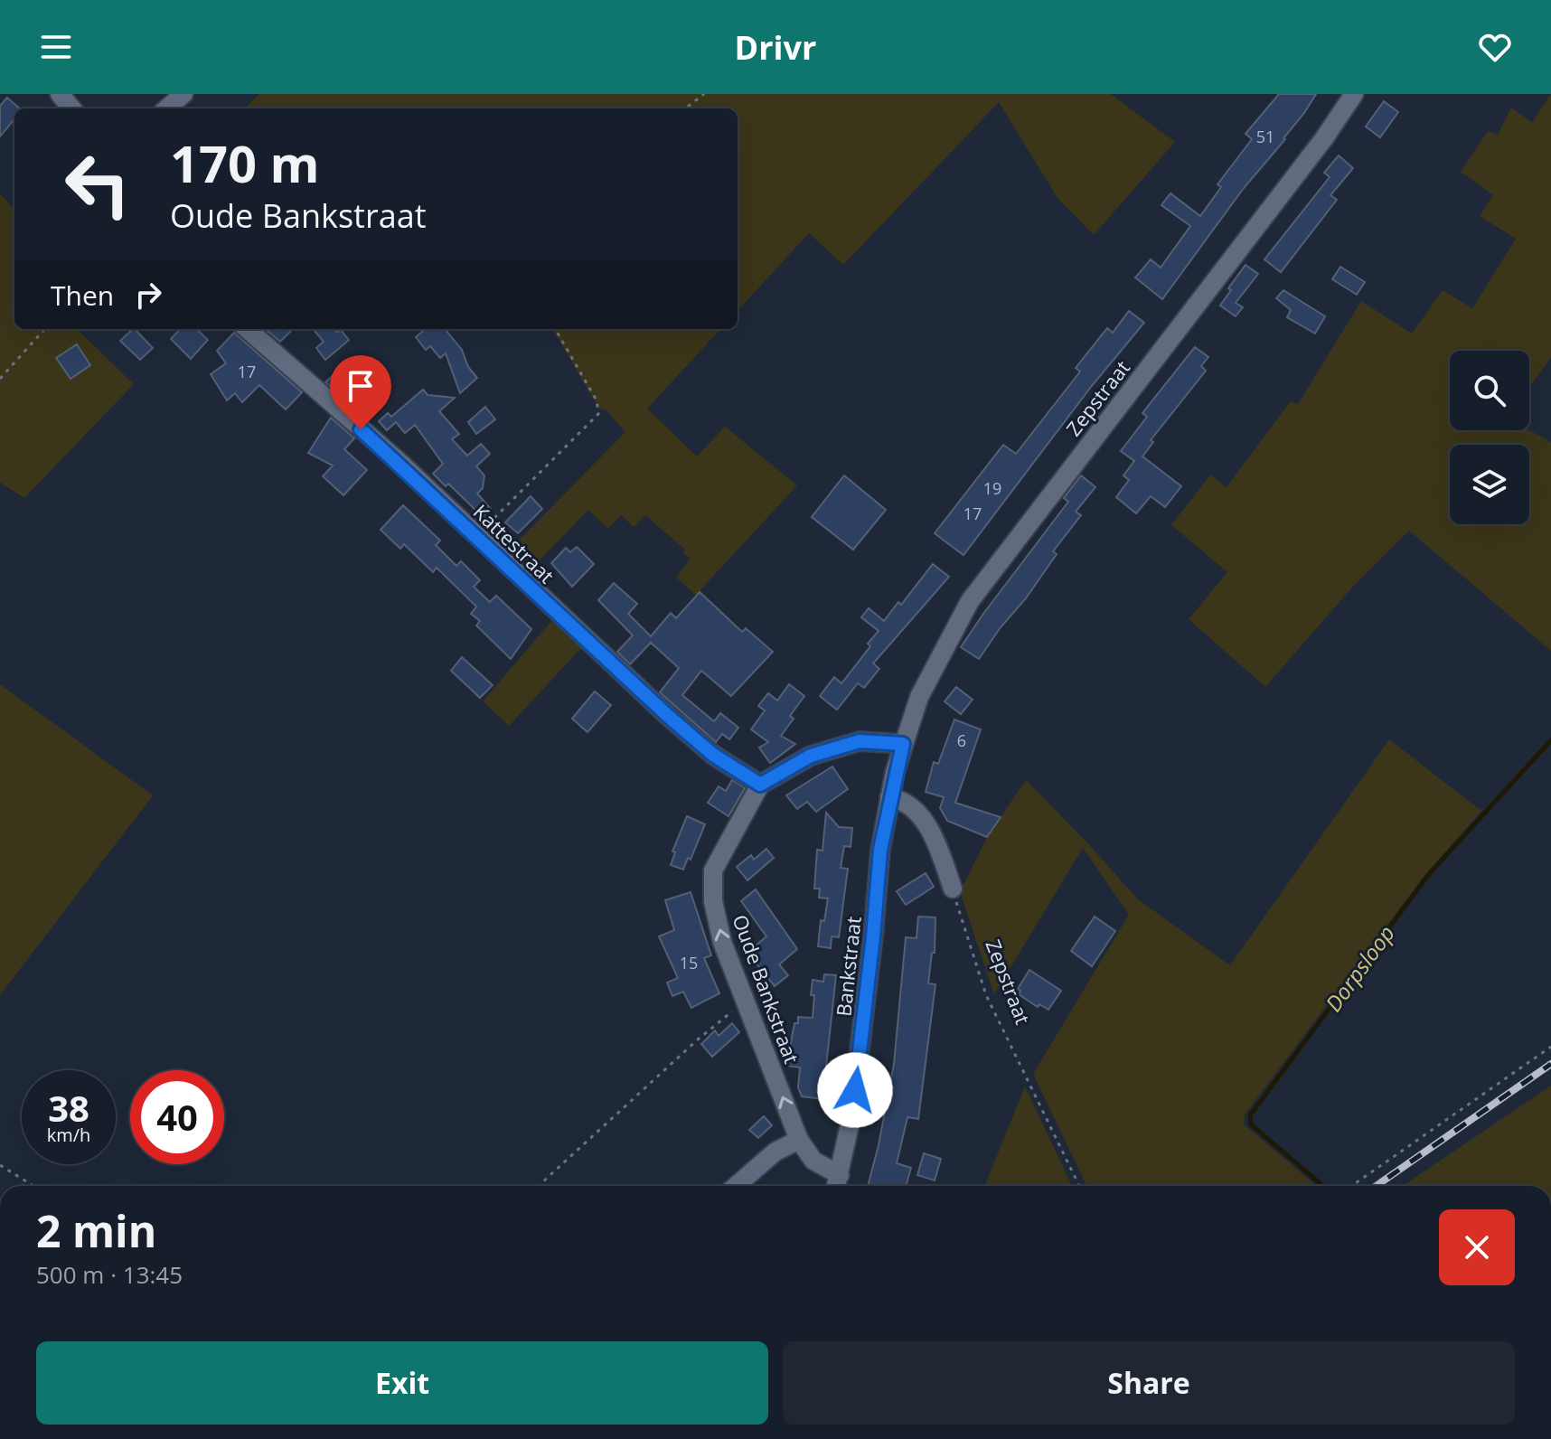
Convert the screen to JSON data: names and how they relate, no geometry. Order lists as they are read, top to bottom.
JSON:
{
  "streets": {
    "street": [
      "Zepstraat",
      "Kattestraat",
      "Bankstraat",
      "Oude Bankstraat"
    ]
  },
  "crossings": [
    ["Zepstraat", "Bankstraat"],
    ["Kattestraat", "Oude Bankstraat"],
    ["Bankstraat", "Oude Bankstraat"]
  ],
  "one_way": ["Oude Bankstraat"],
  "water": ["Dorpsloop"],
  "house_numbers": [
    "51",
    "17",
    "19",
    "17",
    "6",
    "15"
  ],
  "page": {
    "header": "Drivr",
    "turn": ["170 m", "Oude Bankstraat"],
    "then": "Then",
    "speed": "38 km/h",
    "limit": "40",
    "heading": ["2 min", "500 m · 13:45"],
    "buttons": ["Exit", "Share"]
  }
}
